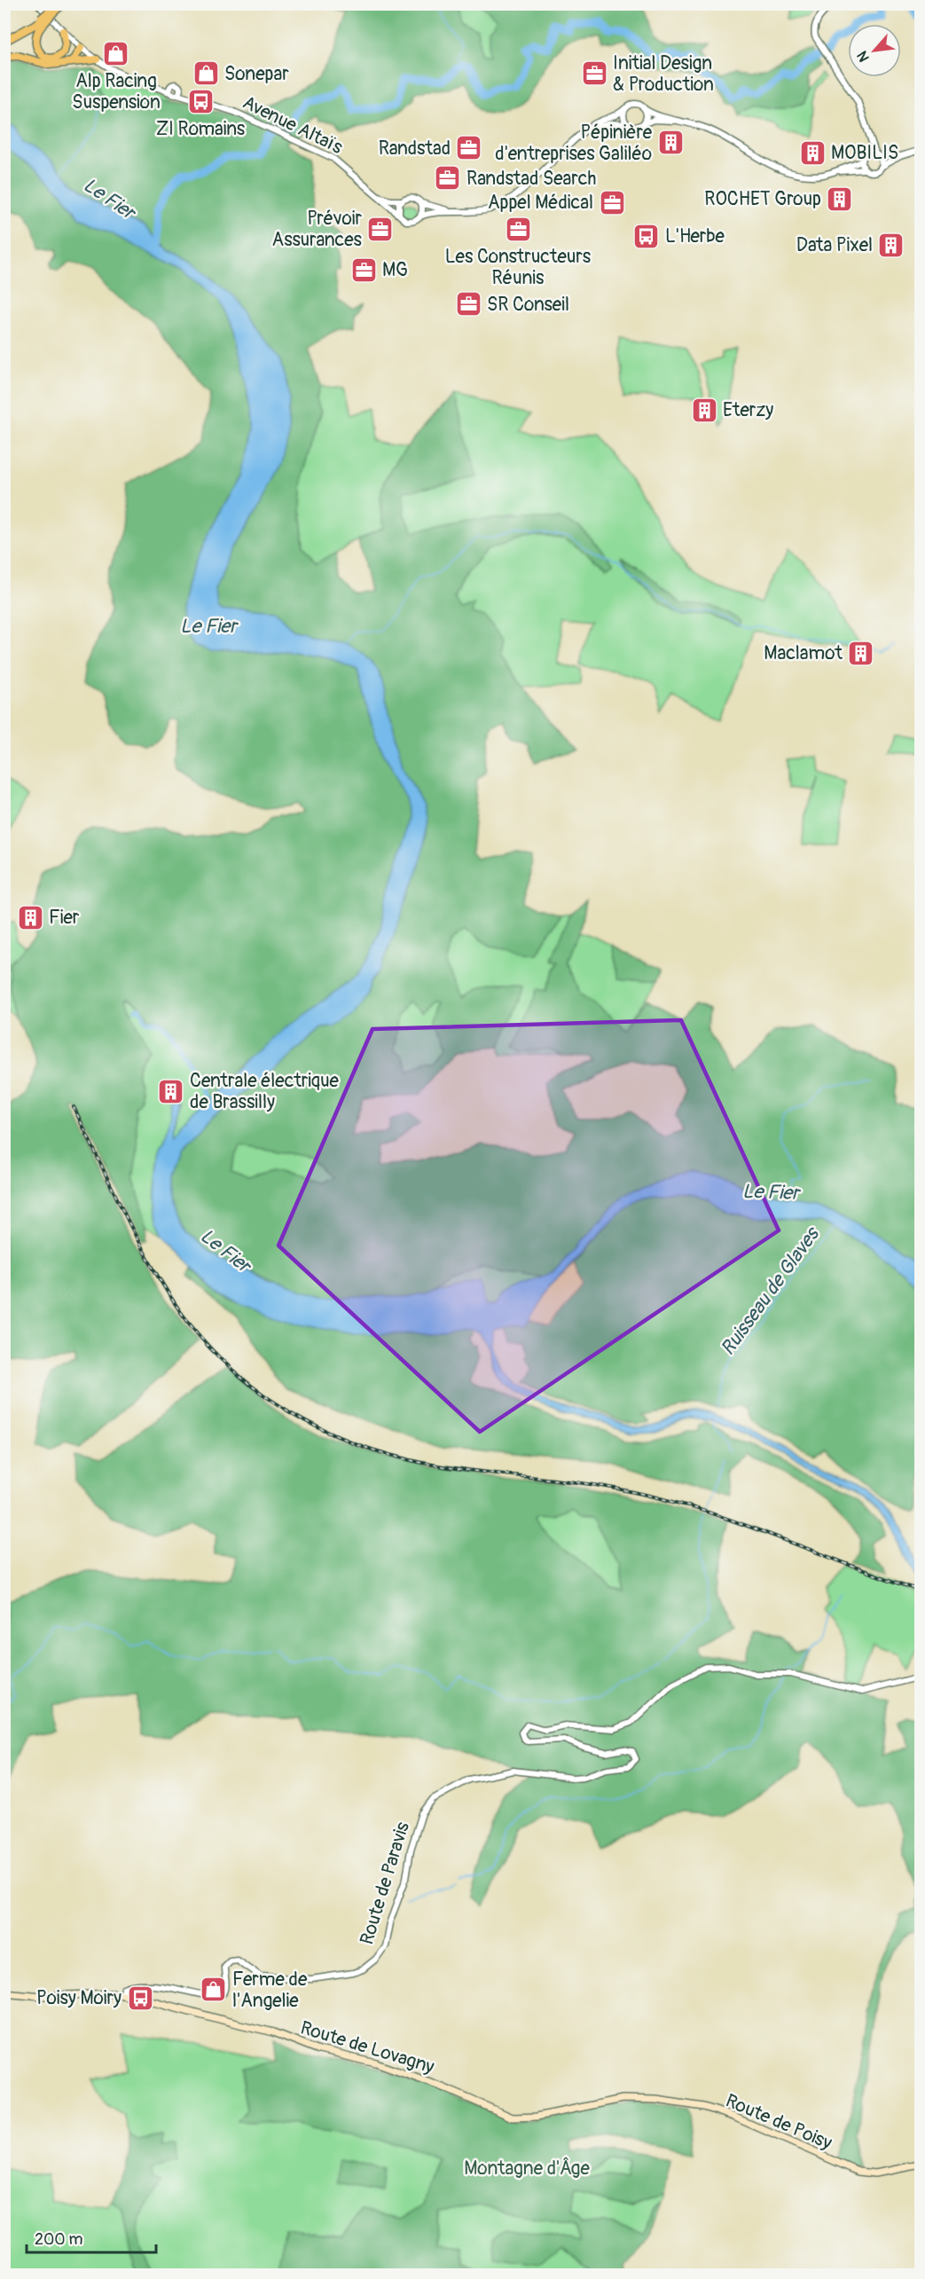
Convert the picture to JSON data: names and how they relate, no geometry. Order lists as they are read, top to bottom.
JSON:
{
  "streets": {
    "main road": ["Route de Lovagny", "Route de Poisy"],
    "street": ["Avenue Altaïs", "Route de Paravis"]
  },
  "crossings": [
    ["Route de Paravis", "Route de Lovagny"],
    ["Route de Lovagny", "Route de Poisy"]
  ],
  "water": ["Le Fier", "Ruisseau de Glaves"],
  "parks": ["Montagne d'Âge"],
  "places": {
    "shop": ["Alp Racing Suspension", "Sonepar", "Ferme de l'Angelie"],
    "office": [
      "Initial Design & Production",
      "Randstad",
      "Randstad Search",
      "Appel Médical",
      "Prévoir Assurances",
      "Les Constructeurs Réunis",
      "MG",
      "SR Conseil"
    ],
    "bus stop": ["ZI Romains", "L'Herbe", "Poisy Moiry"],
    "building": [
      "Pépinière d'entreprises Galiléo",
      "MOBILIS",
      "ROCHET Group",
      "Data Pixel",
      "Eterzy",
      "Maclamot",
      "Fier",
      "Centrale électrique de Brassilly"
    ]
  },
  "scale_bar": "200 m",
  "north": "bottom left"
}
